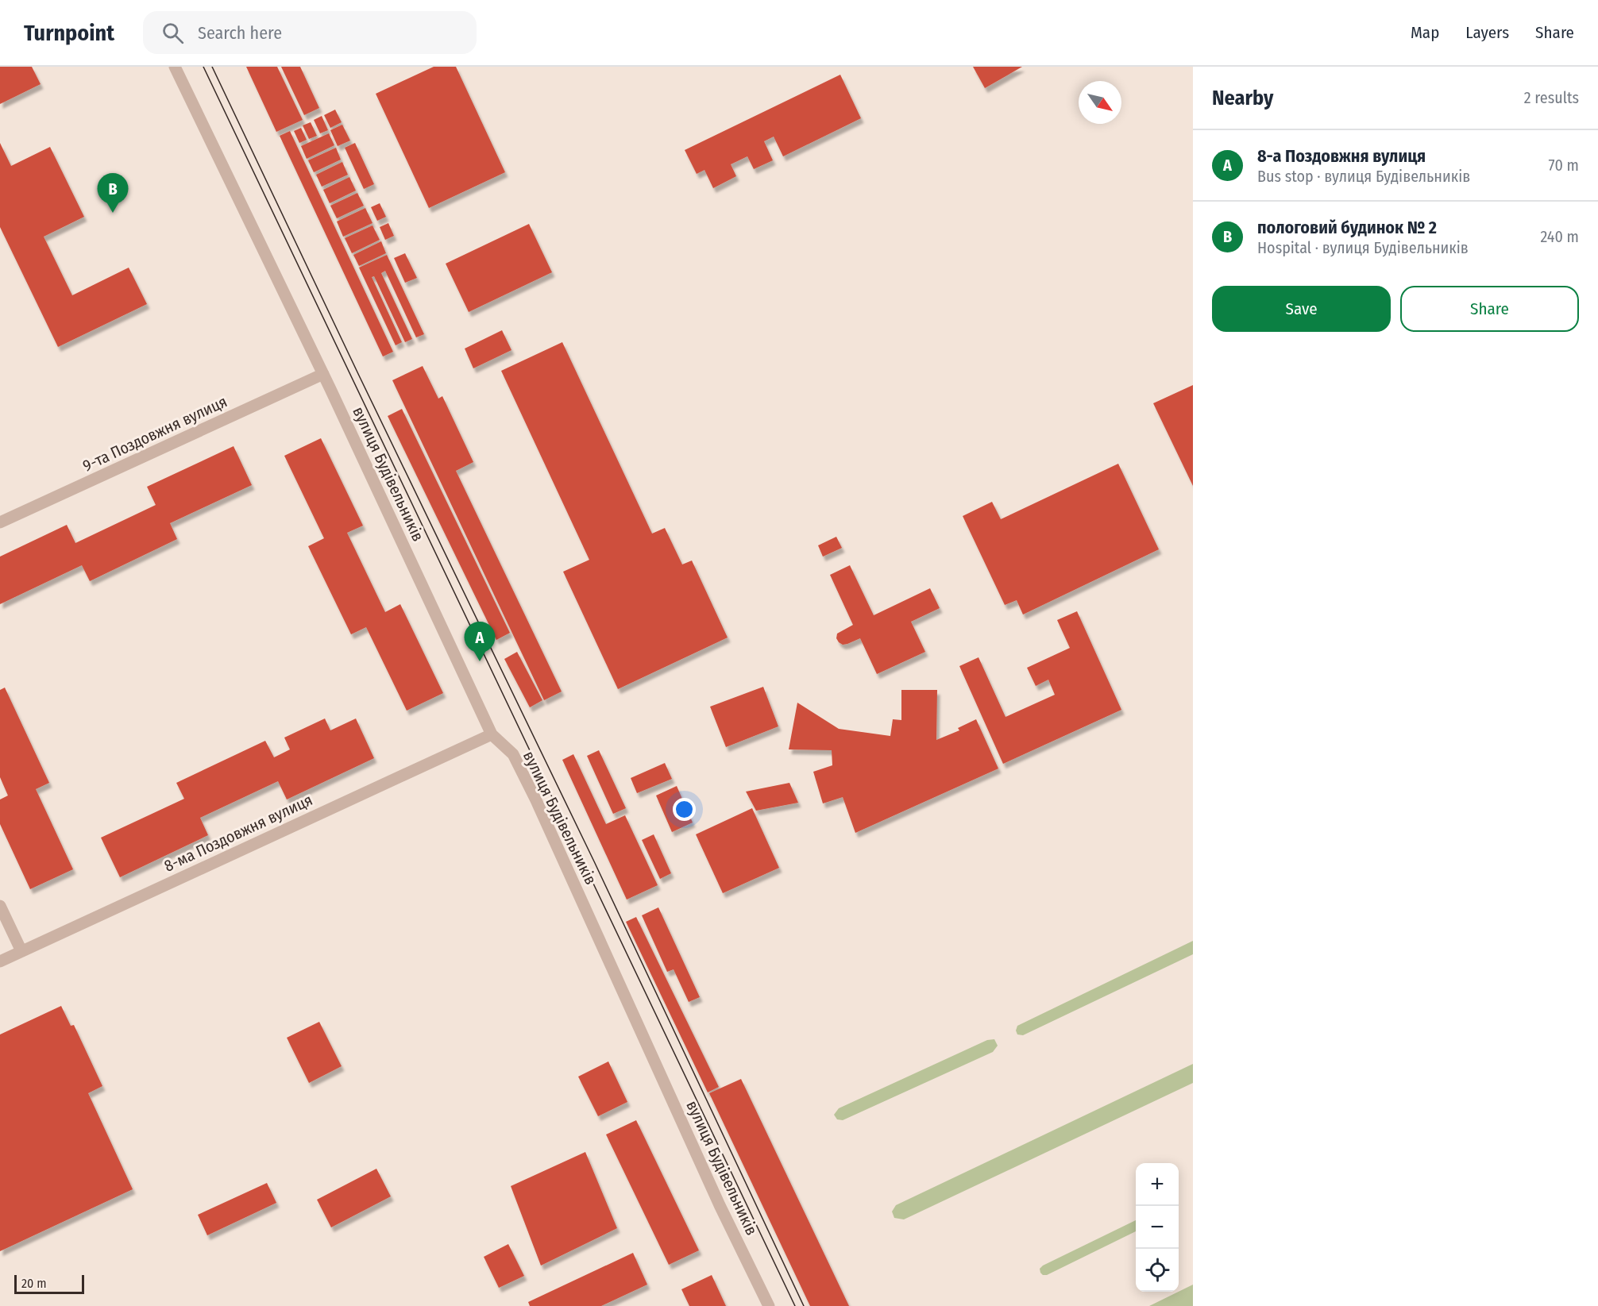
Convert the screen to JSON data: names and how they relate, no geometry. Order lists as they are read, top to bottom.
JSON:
{
  "streets": {
    "street": ["9-та Поздовжня вулиця", "вулиця Будівельників", "8-ма Поздовжня вулиця"]
  },
  "crossings": [
    ["9-та Поздовжня вулиця", "вулиця Будівельників"],
    ["вулиця Будівельників", "8-ма Поздовжня вулиця"]
  ],
  "scale_bar": "20 m",
  "north": "bottom right",
  "page": {
    "header": "Turnpoint",
    "search": "Search here",
    "nav": ["Map", "Layers", "Share"],
    "heading": ["Nearby", "2 results"],
    "list": [
      {
        "mark": "A",
        "name": "8-а Поздовжня вулиця",
        "note": "Bus stop · вулиця Будівельників",
        "value": "70 m"
      },
      {
        "mark": "B",
        "name": "пологовий будинок № 2",
        "note": "Hospital · вулиця Будівельників",
        "value": "240 m"
      }
    ],
    "pins": ["B", "A"],
    "buttons": ["Save", "Share"],
    "map_buttons": ["+", "−"],
    "scale": "20 m"
  }
}
